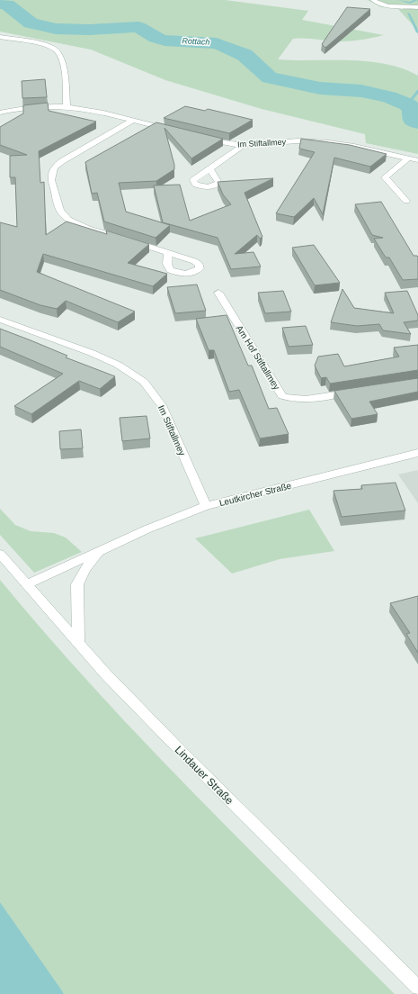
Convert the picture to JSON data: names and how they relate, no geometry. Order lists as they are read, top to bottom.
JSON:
{
  "streets": {
    "street": [
      "Im Stiftallmey",
      "Am Hof Stiftallmey",
      "Leutkircher Straße",
      "Lindauer Straße"
    ]
  },
  "crossings": [
    ["Im Stiftallmey", "Leutkircher Straße"],
    ["Leutkircher Straße", "Lindauer Straße"]
  ],
  "water": ["Rottach"]
}
